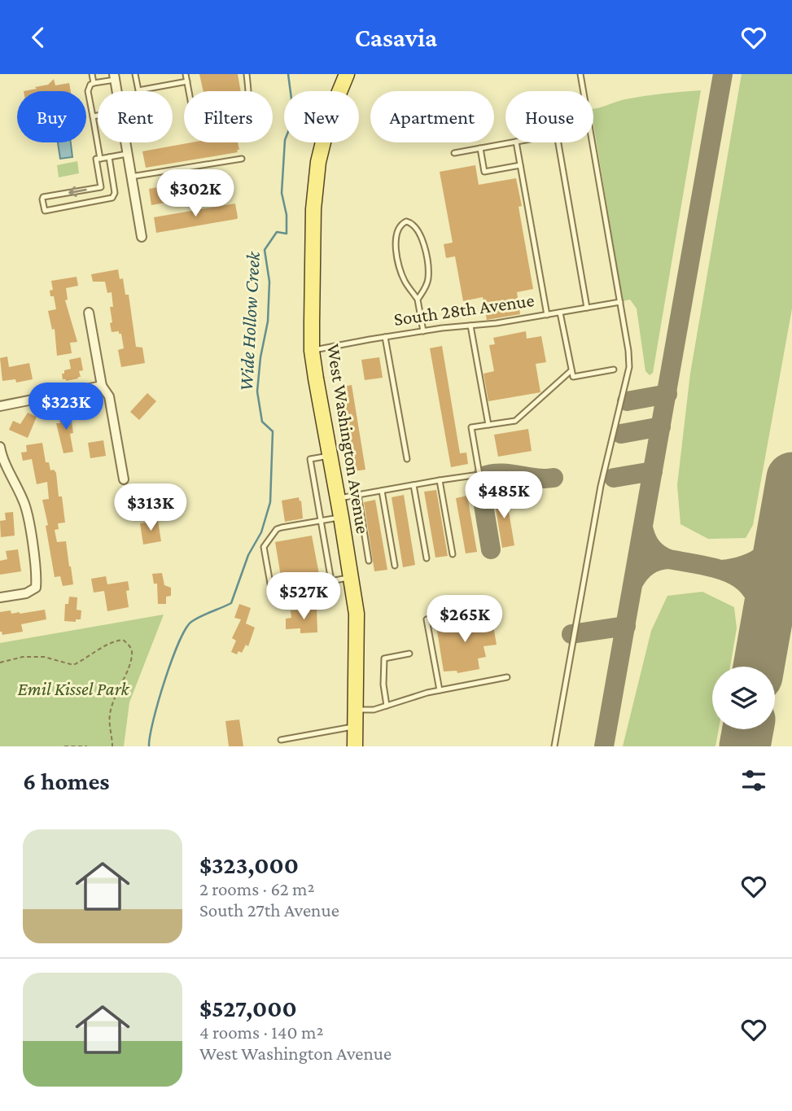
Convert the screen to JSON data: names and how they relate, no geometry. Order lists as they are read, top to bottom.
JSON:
{
  "streets": {
    "main road": ["West Washington Avenue"],
    "lane": ["South 28th Avenue"]
  },
  "crossings": [
    ["South 28th Avenue", "West Washington Avenue"]
  ],
  "water": ["Wide Hollow Creek"],
  "parks": ["Emil Kissel Park"],
  "page": {
    "header": "Casavia",
    "chip": [
      "Buy",
      "Rent",
      "Filters",
      "New",
      "Apartment",
      "House"
    ],
    "price": [
      "$302K",
      "$323K",
      "$485K",
      "$313K",
      "$527K",
      "$265K"
    ],
    "heading": "6 homes",
    "list": [
      {
        "name": "$323,000",
        "note": "2 rooms · 62 m² · South 27th Avenue"
      },
      {
        "name": "$527,000",
        "note": "4 rooms · 140 m² · West Washington Avenue"
      }
    ]
  }
}
